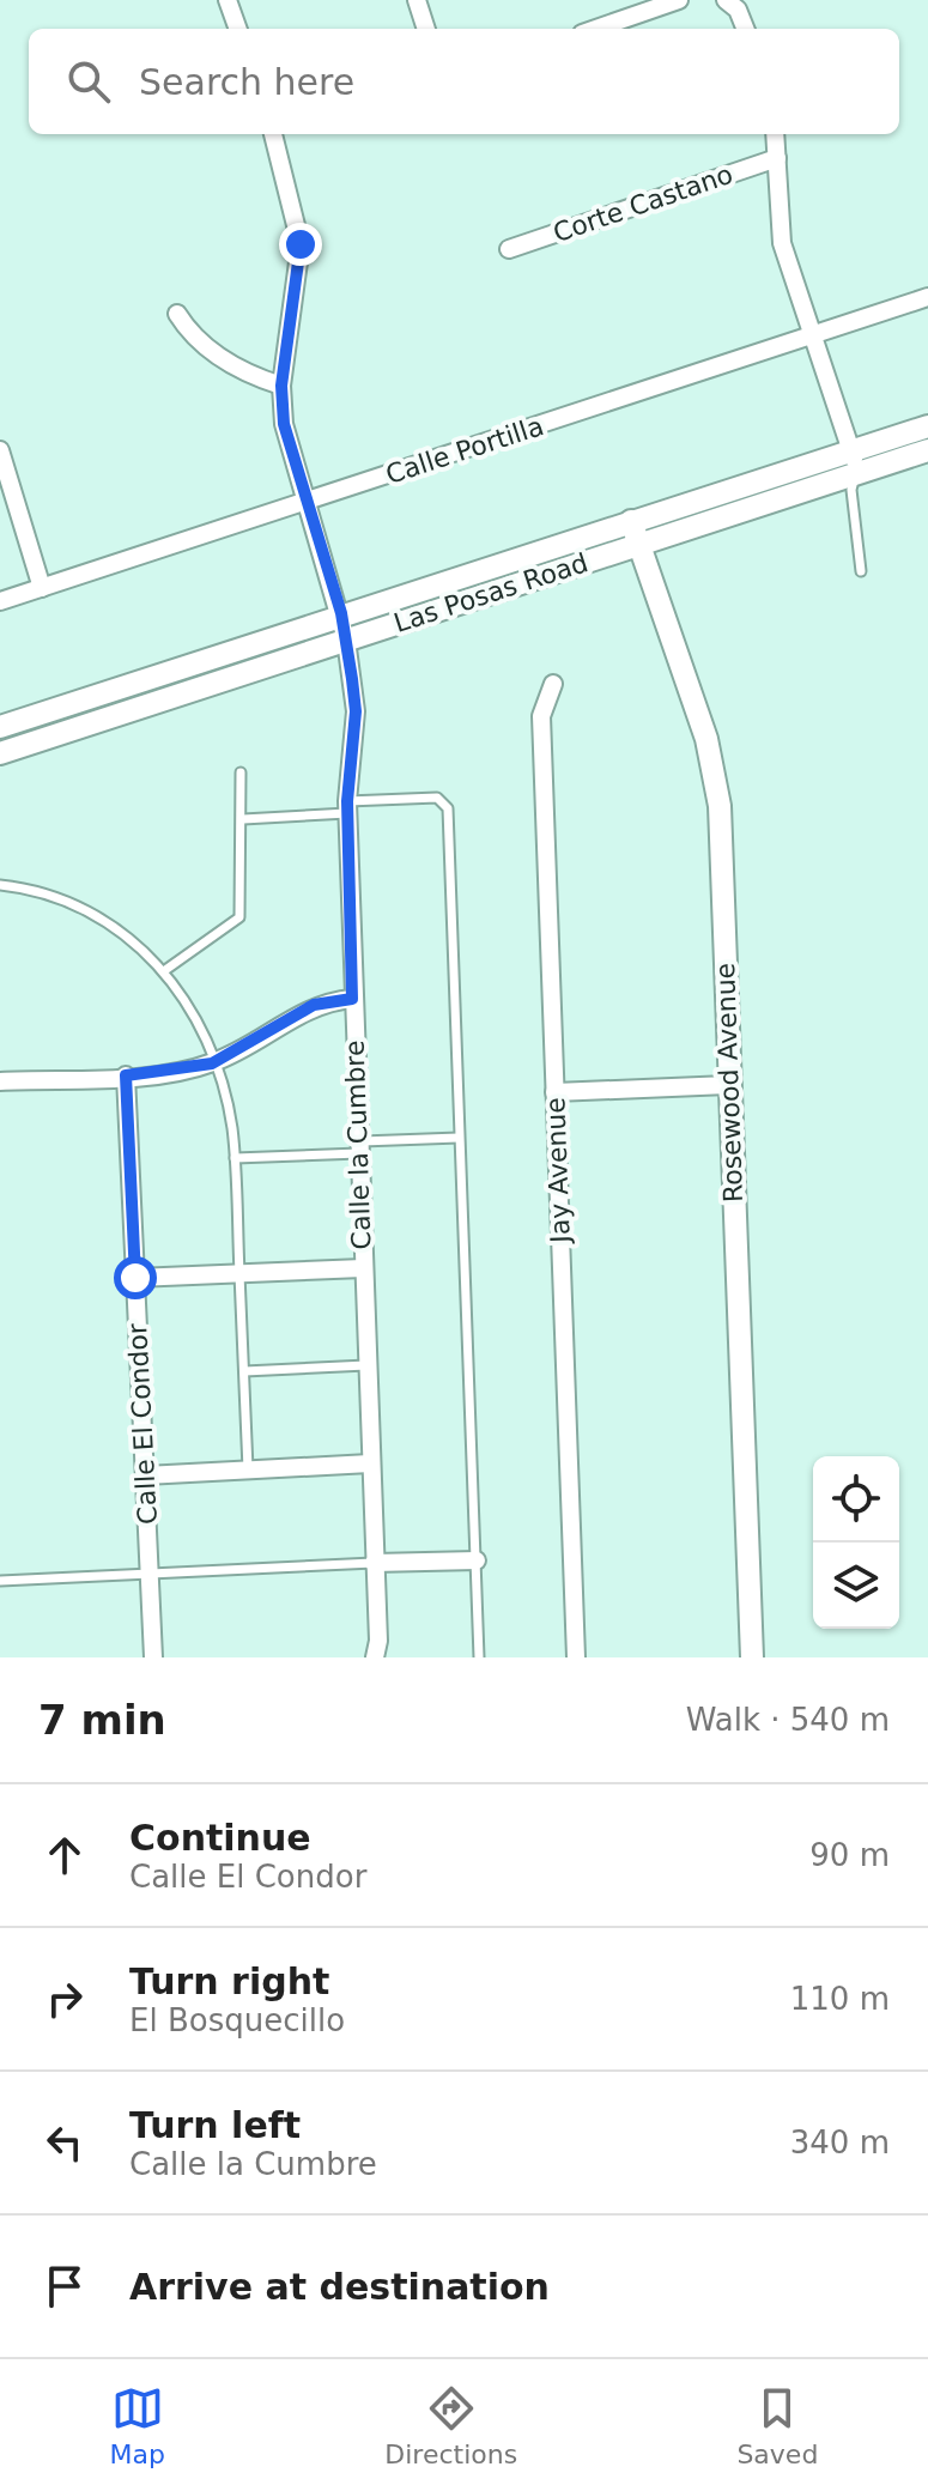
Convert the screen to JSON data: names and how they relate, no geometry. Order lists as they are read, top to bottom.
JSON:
{
  "streets": {
    "main road": ["Las Posas Road", "Rosewood Avenue"],
    "street": [
      "Corte Castano",
      "Calle Portilla",
      "Calle la Cumbre",
      "Jay Avenue",
      "Calle El Condor"
    ]
  },
  "crossings": [
    ["Calle Portilla", "Calle la Cumbre"],
    ["Las Posas Road", "Rosewood Avenue"],
    ["Las Posas Road", "Calle la Cumbre"]
  ],
  "page": {
    "search": "Search here",
    "heading": ["7 min", "Walk · 540 m"],
    "list": [
      ["Continue", "Calle El Condor", "90 m"],
      ["Turn right", "El Bosquecillo", "110 m"],
      ["Turn left", "Calle la Cumbre", "340 m"],
      "Arrive at destination"
    ],
    "nav": ["Map", "Directions", "Saved"]
  }
}
